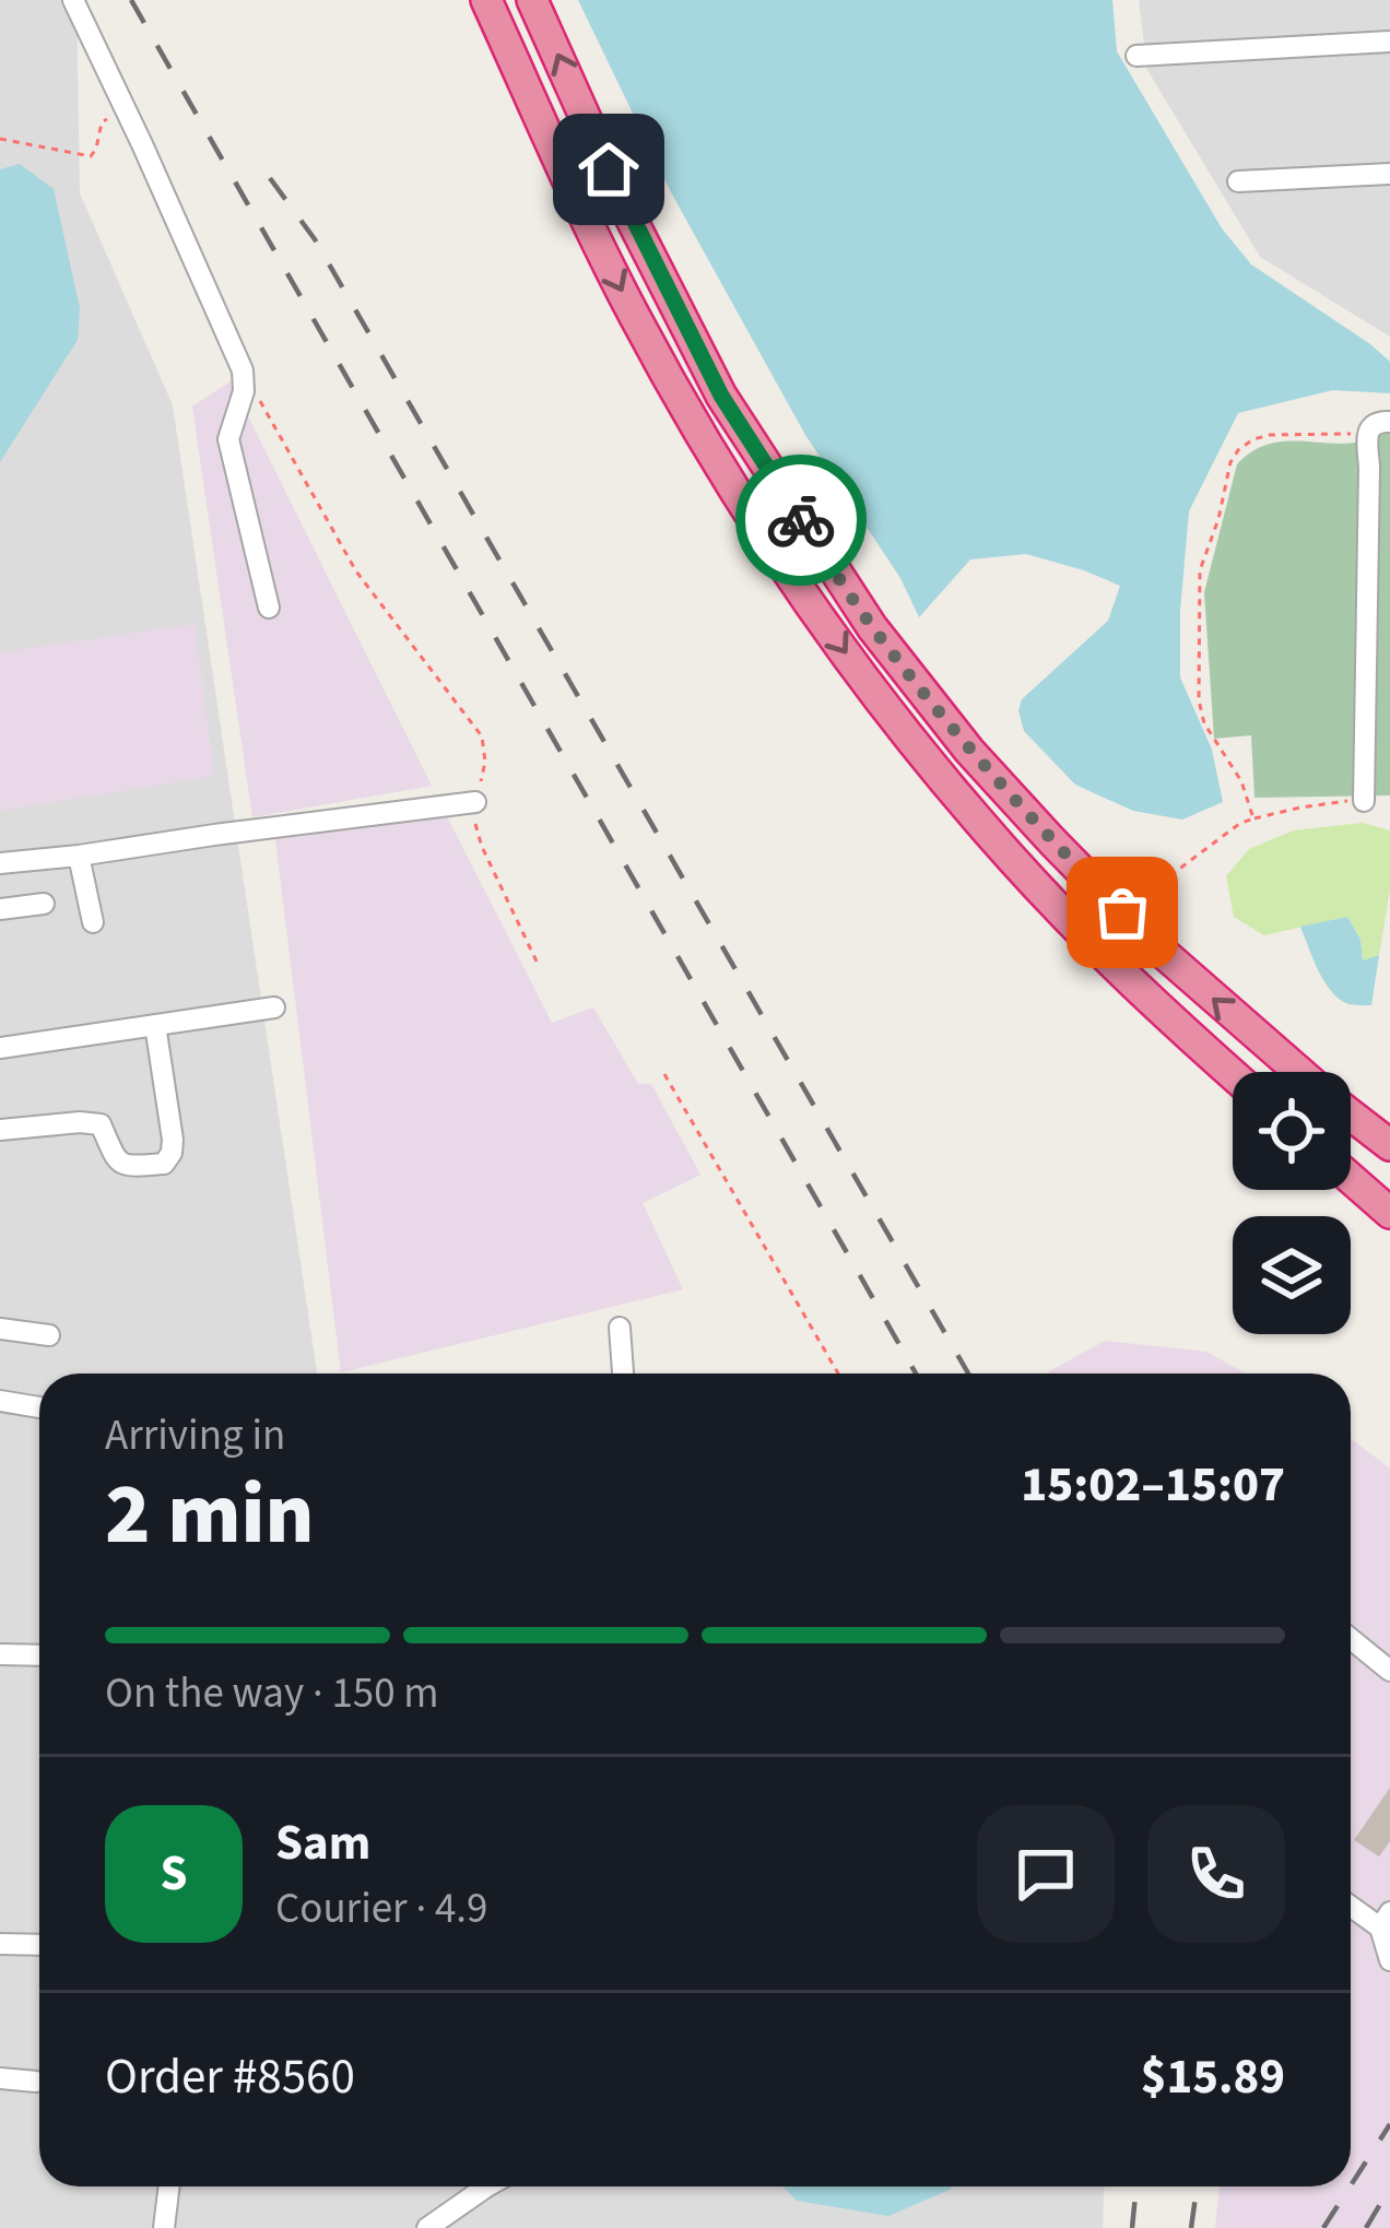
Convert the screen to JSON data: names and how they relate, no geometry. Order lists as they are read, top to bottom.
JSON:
{
  "page": {
    "heading": ["2 min", "Arriving in", "15:02–15:07"],
    "panel": [
      "Sam",
      "Courier · 4.9",
      "Order #8560",
      "$15.89"
    ],
    "bar": "On the way · 150 m",
    "round": "S"
  }
}
